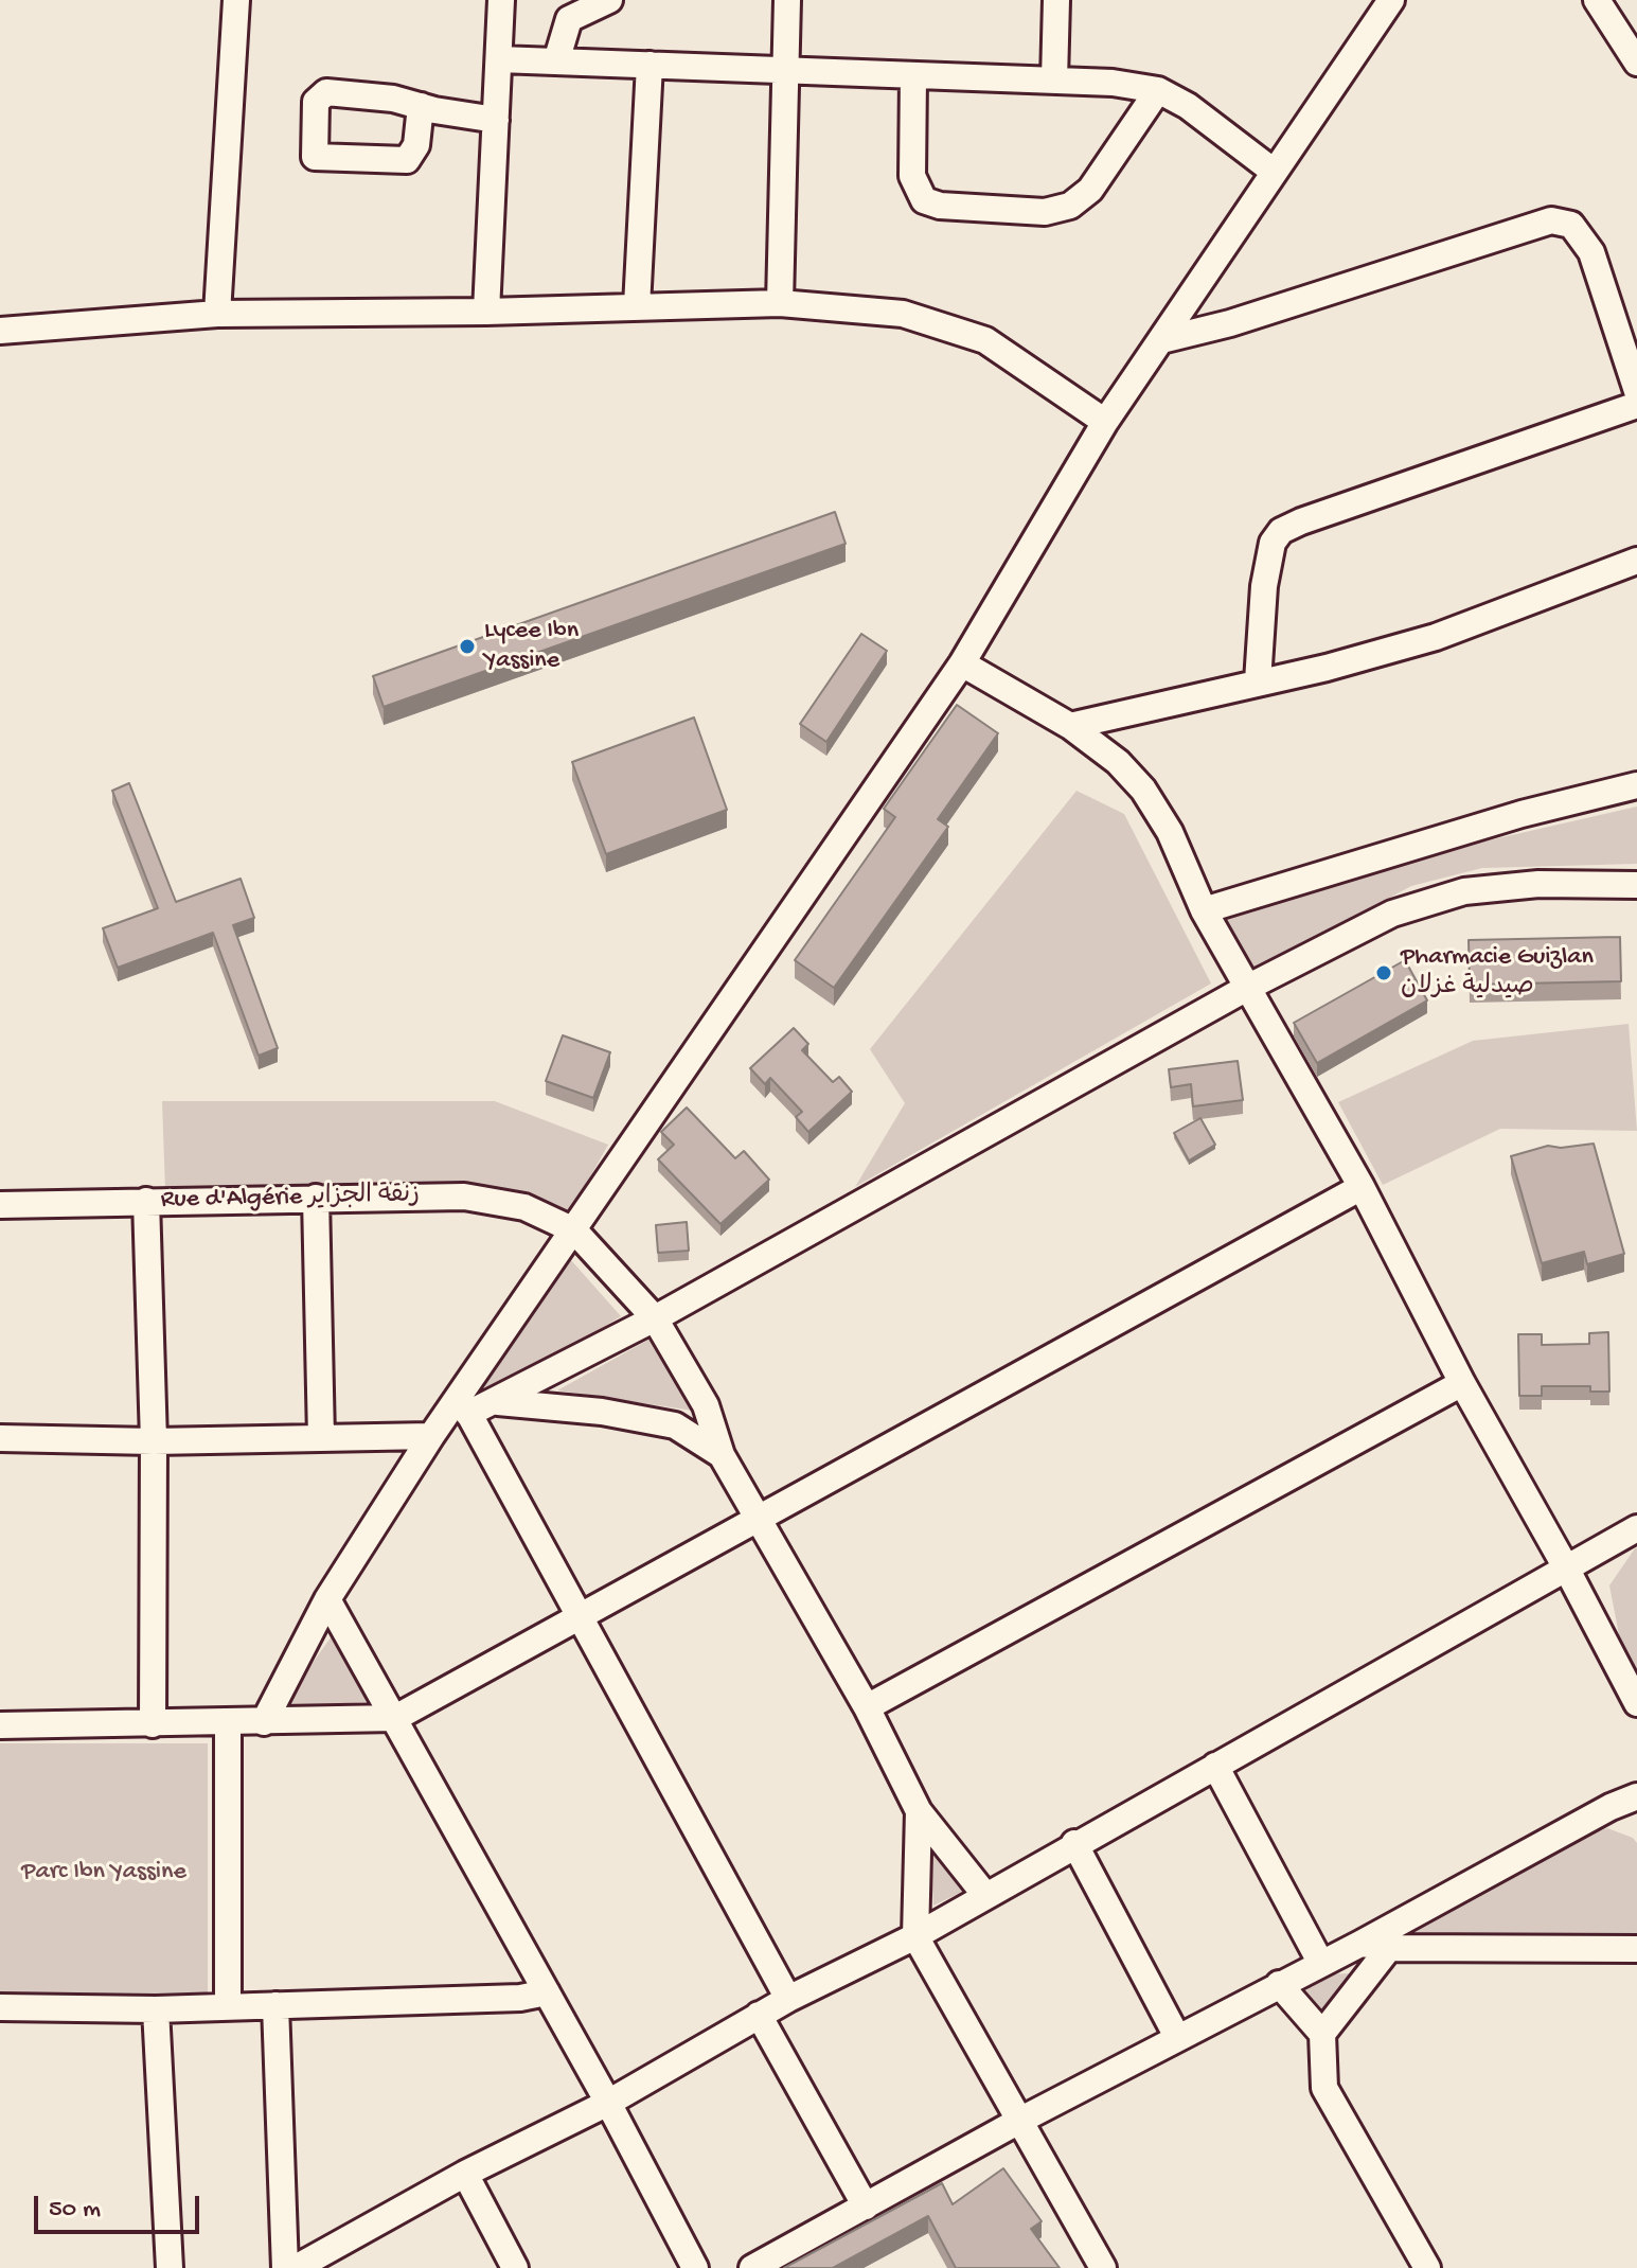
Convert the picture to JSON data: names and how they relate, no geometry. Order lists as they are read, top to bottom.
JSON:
{
  "streets": {
    "street": ["Rue d'Algérie زنقة الجزاير"]
  },
  "parks": ["Parc Ibn Yassine"],
  "places": ["Lycee Ibn Yassine", "Pharmacie Guizlan صيدلية غزلان"],
  "scale_bar": "50 m"
}
